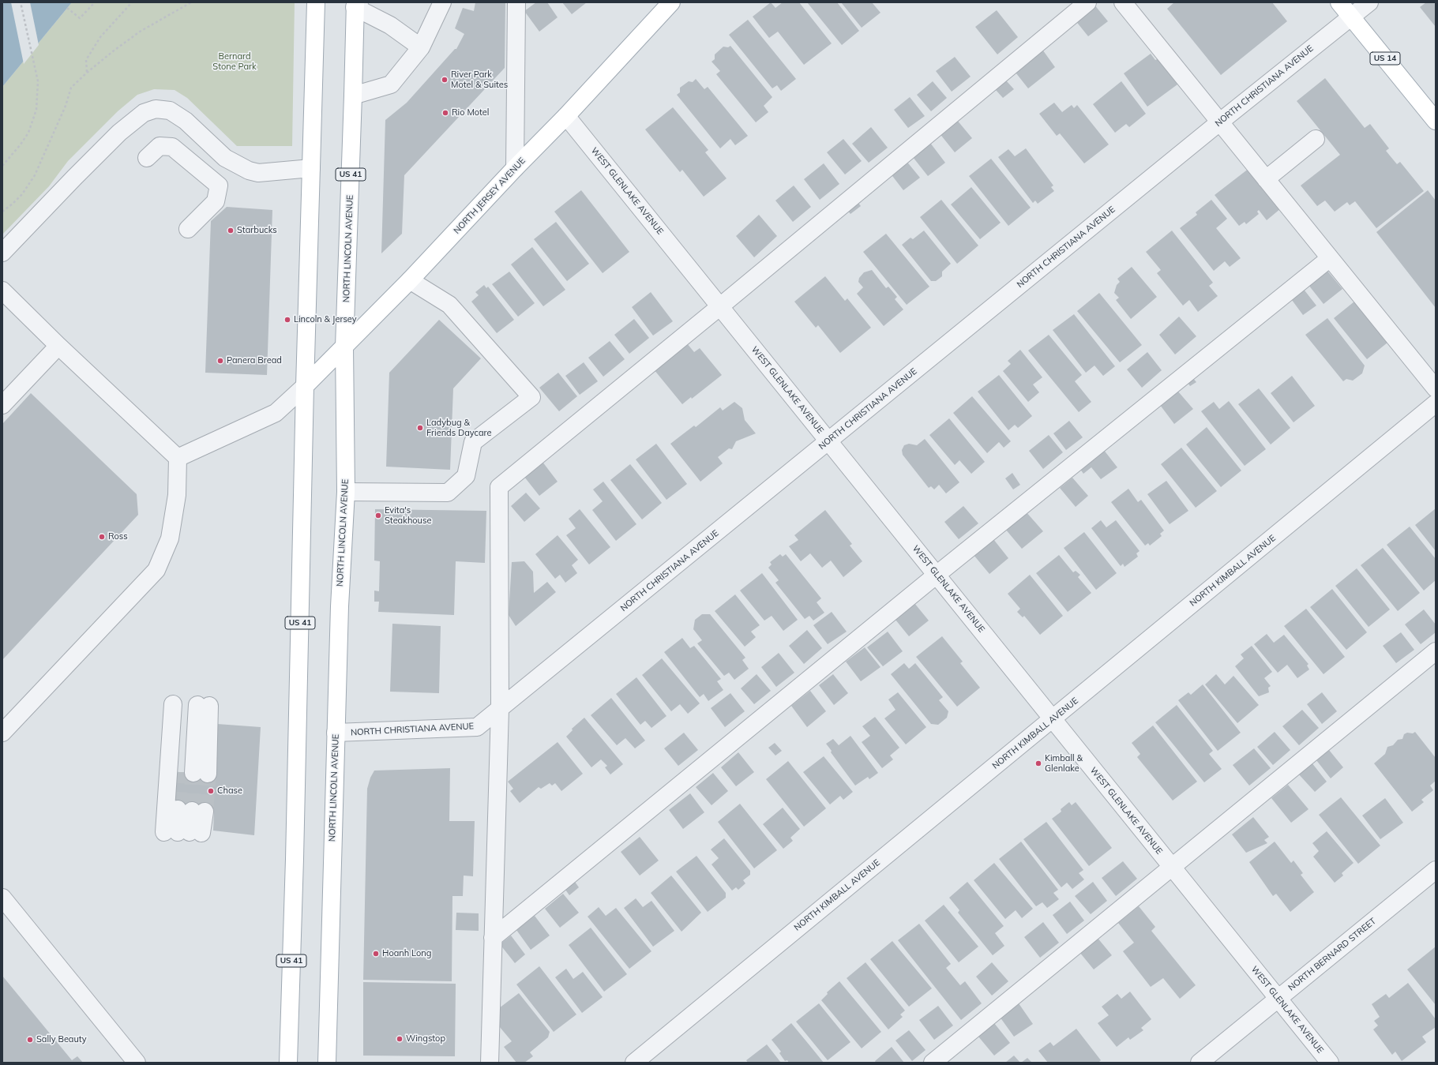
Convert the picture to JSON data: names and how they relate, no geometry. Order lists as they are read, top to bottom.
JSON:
{
  "streets": {
    "main road": [
      "US 14",
      "US 41",
      "NORTH JERSEY AVENUE",
      "NORTH LINCOLN AVENUE"
    ],
    "street": [
      "NORTH CHRISTIANA AVENUE",
      "WEST GLENLAKE AVENUE",
      "NORTH KIMBALL AVENUE",
      "NORTH BERNARD STREET"
    ]
  },
  "crossings": [
    ["US 14", "NORTH CHRISTIANA AVENUE"],
    ["NORTH CHRISTIANA AVENUE", "WEST GLENLAKE AVENUE"],
    ["NORTH CHRISTIANA AVENUE", "NORTH LINCOLN AVENUE"],
    ["US 41", "NORTH JERSEY AVENUE"],
    ["WEST GLENLAKE AVENUE", "NORTH JERSEY AVENUE"],
    ["WEST GLENLAKE AVENUE", "NORTH KIMBALL AVENUE"],
    ["WEST GLENLAKE AVENUE", "NORTH BERNARD STREET"],
    ["NORTH JERSEY AVENUE", "NORTH LINCOLN AVENUE"]
  ],
  "parks": ["Bernard Stone Park"],
  "places": [
    "River Park Motel & Suites",
    "Rio Motel",
    "Starbucks",
    "Lincoln & Jersey",
    "Panera Bread",
    "Ladybug & Friends Daycare",
    "Evita's Steakhouse",
    "Ross",
    "Kimball & Glenlake",
    "Chase",
    "Hoanh Long",
    "Wingstop",
    "Sally Beauty"
  ]
}
